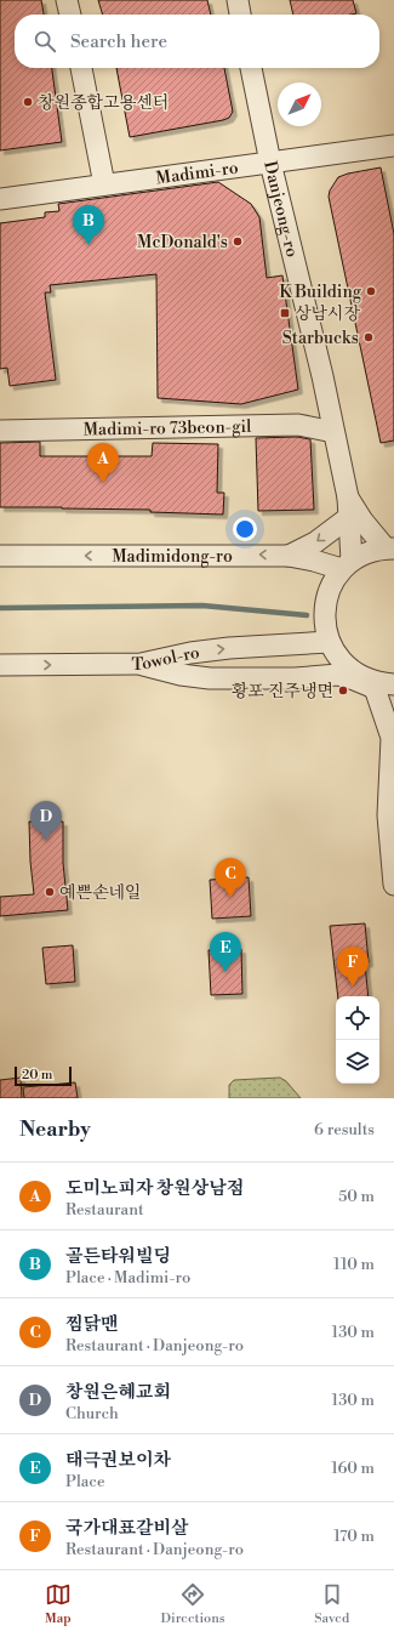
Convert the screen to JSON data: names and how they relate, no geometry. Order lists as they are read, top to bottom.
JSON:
{
  "streets": {
    "street": [
      "Madimi-ro",
      "Danjeong-ro",
      "Madimi-ro 73beon-gil",
      "Madimidong-ro",
      "Towol-ro"
    ]
  },
  "crossings": [
    ["Madimi-ro", "Danjeong-ro"],
    ["Danjeong-ro", "Madimi-ro 73beon-gil"],
    ["Danjeong-ro", "Madimidong-ro"]
  ],
  "places": {
    "other": [
      "창원종합고용센터",
      "McDonald's",
      "K Building",
      "Starbucks",
      "황포 진주냉면",
      "예쁜손네일"
    ],
    "transit": ["상남시장"]
  },
  "scale_bar": "20 m",
  "north": "top right",
  "page": {
    "search": "Search here",
    "pins": [
      "B",
      "A",
      "D",
      "C",
      "E",
      "F"
    ],
    "scale": "20 m",
    "heading": ["Nearby", "6 results"],
    "list": [
      {
        "mark": "A",
        "name": "도미노피자 창원상남점",
        "note": "Restaurant",
        "value": "50 m"
      },
      {
        "mark": "B",
        "name": "골든타워빌딩",
        "note": "Place · Madimi-ro",
        "value": "110 m"
      },
      {
        "mark": "C",
        "name": "찜닭맨",
        "note": "Restaurant · Danjeong-ro",
        "value": "130 m"
      },
      {
        "mark": "D",
        "name": "창원은혜교회",
        "note": "Church",
        "value": "130 m"
      },
      {
        "mark": "E",
        "name": "태극권보이차",
        "note": "Place",
        "value": "160 m"
      },
      {
        "mark": "F",
        "name": "국가대표갈비살",
        "note": "Restaurant · Danjeong-ro",
        "value": "170 m"
      }
    ],
    "nav": ["Map", "Directions", "Saved"]
  }
}
